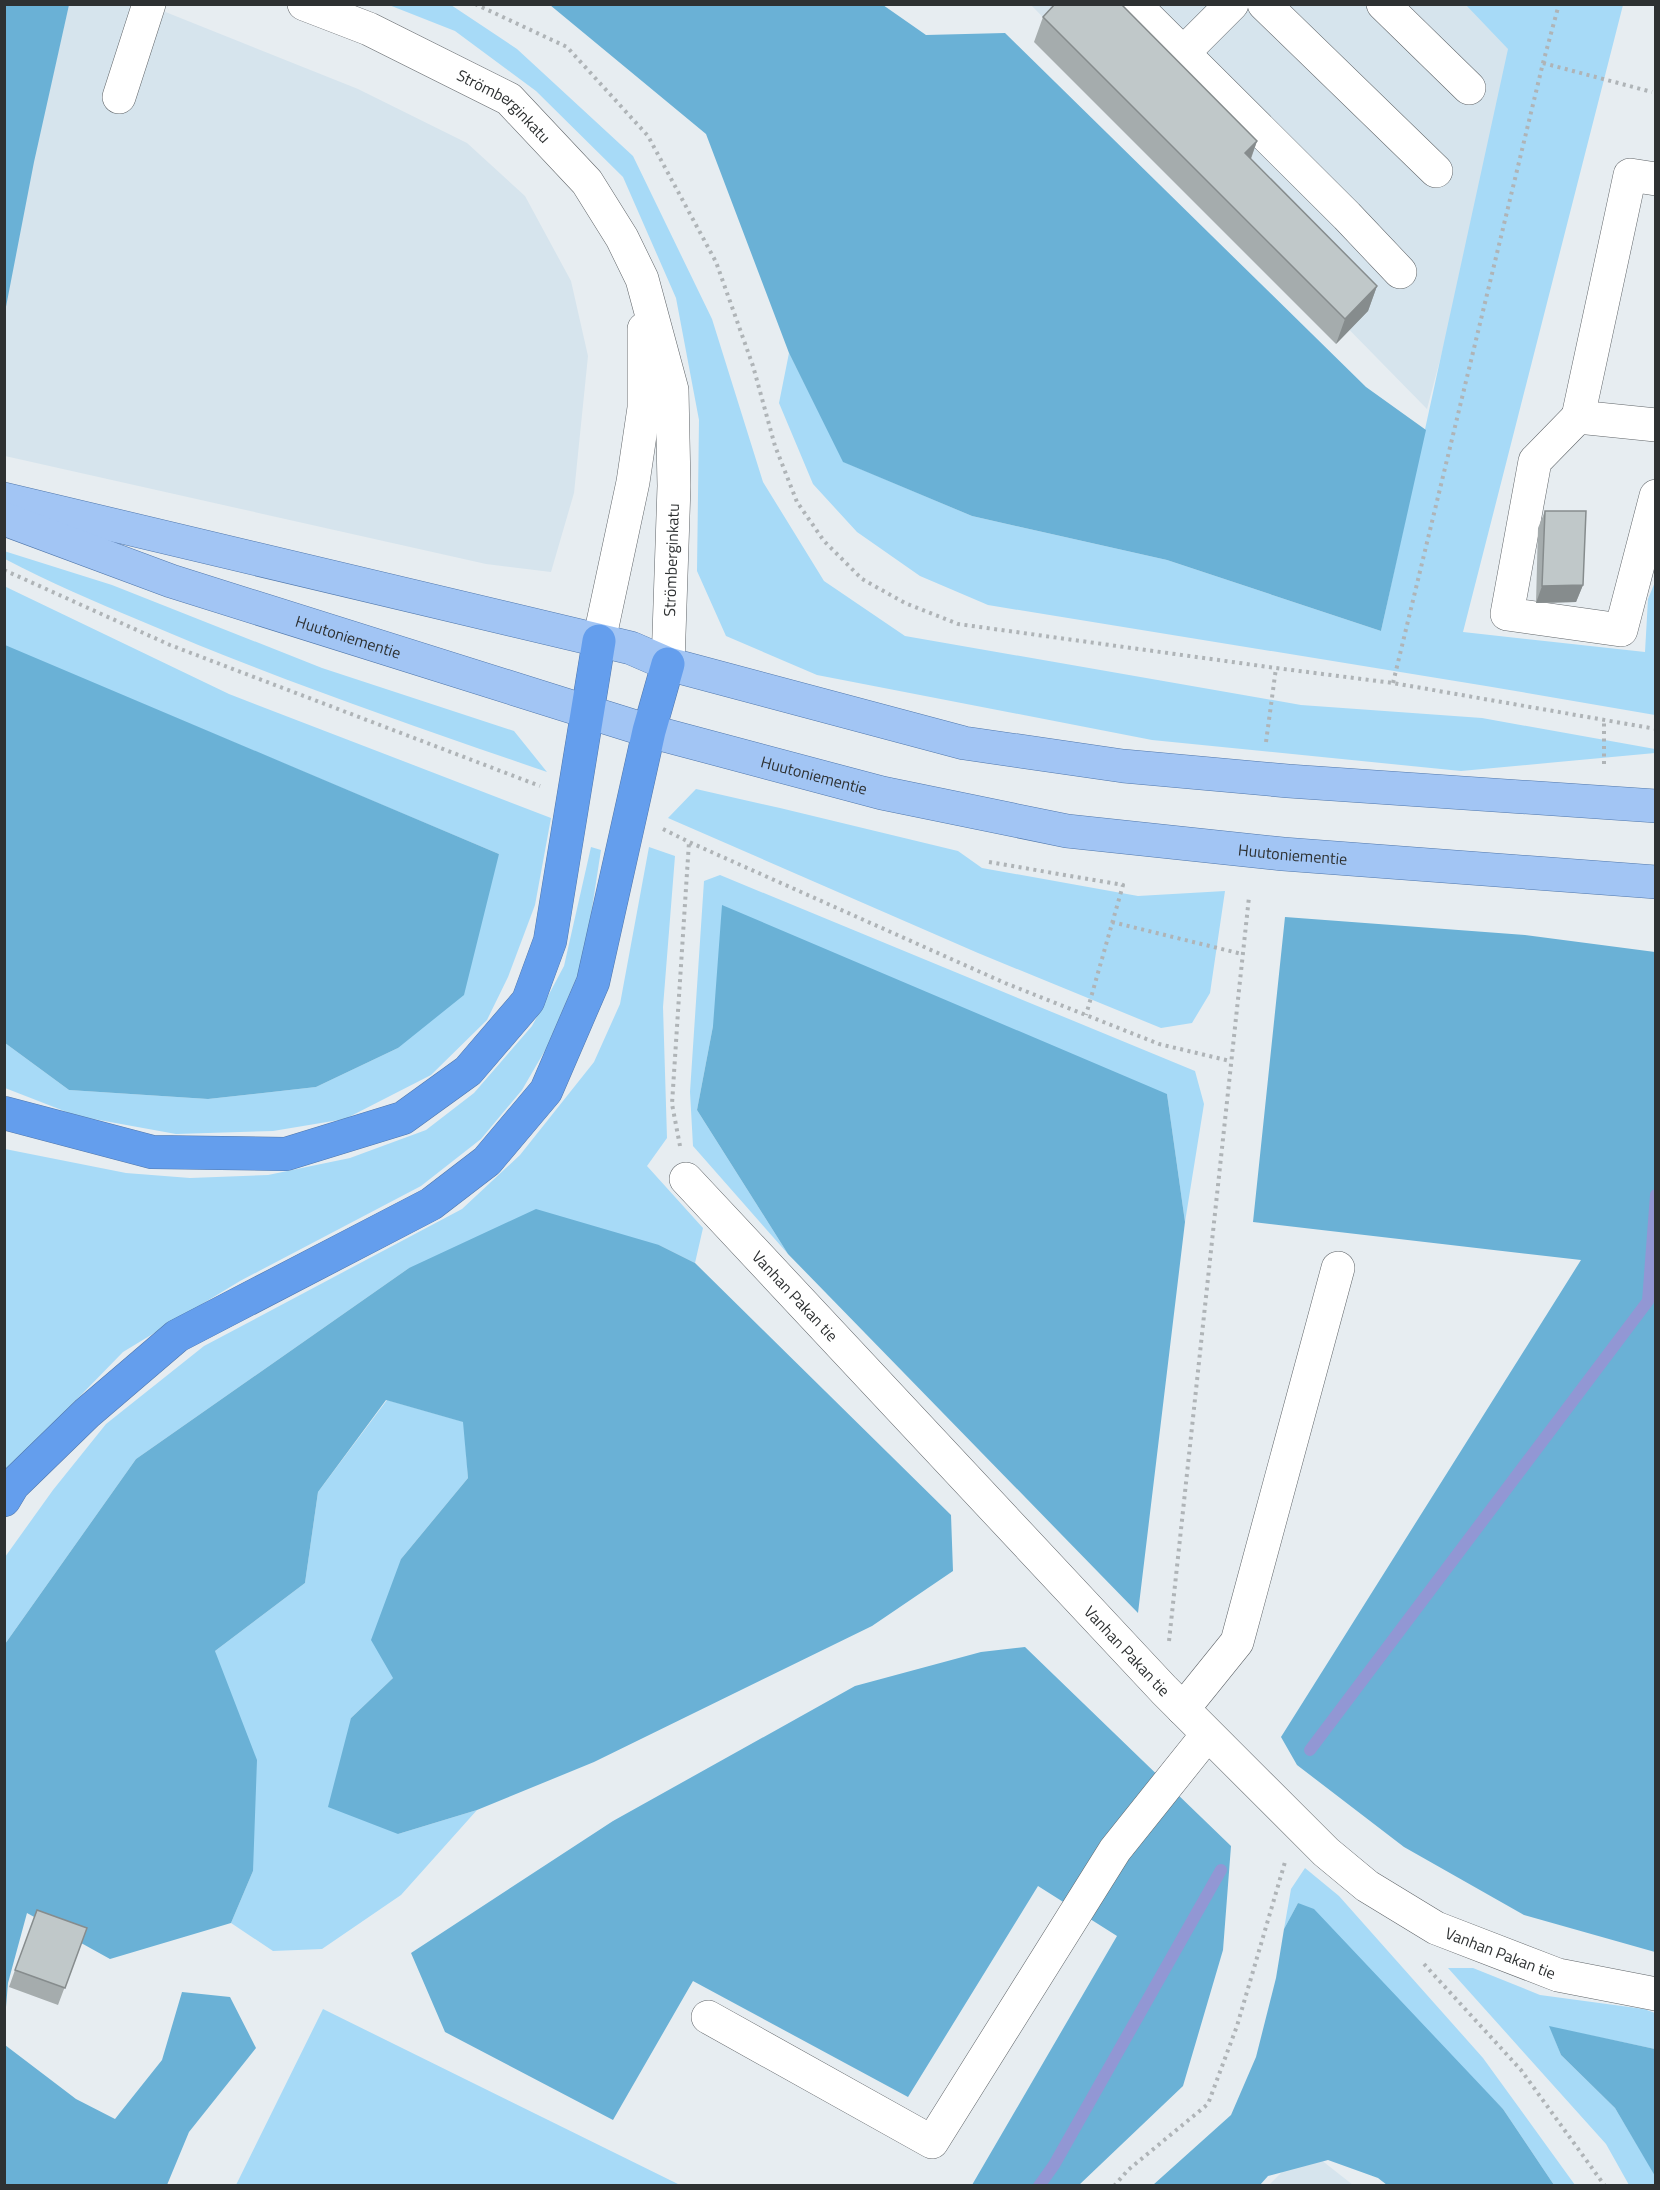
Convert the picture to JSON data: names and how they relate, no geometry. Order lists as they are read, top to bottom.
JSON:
{
  "streets": {
    "main road": ["Huutoniementie"],
    "street": ["Strömberginkatu", "Vanhan Pakan tie"]
  }
}
